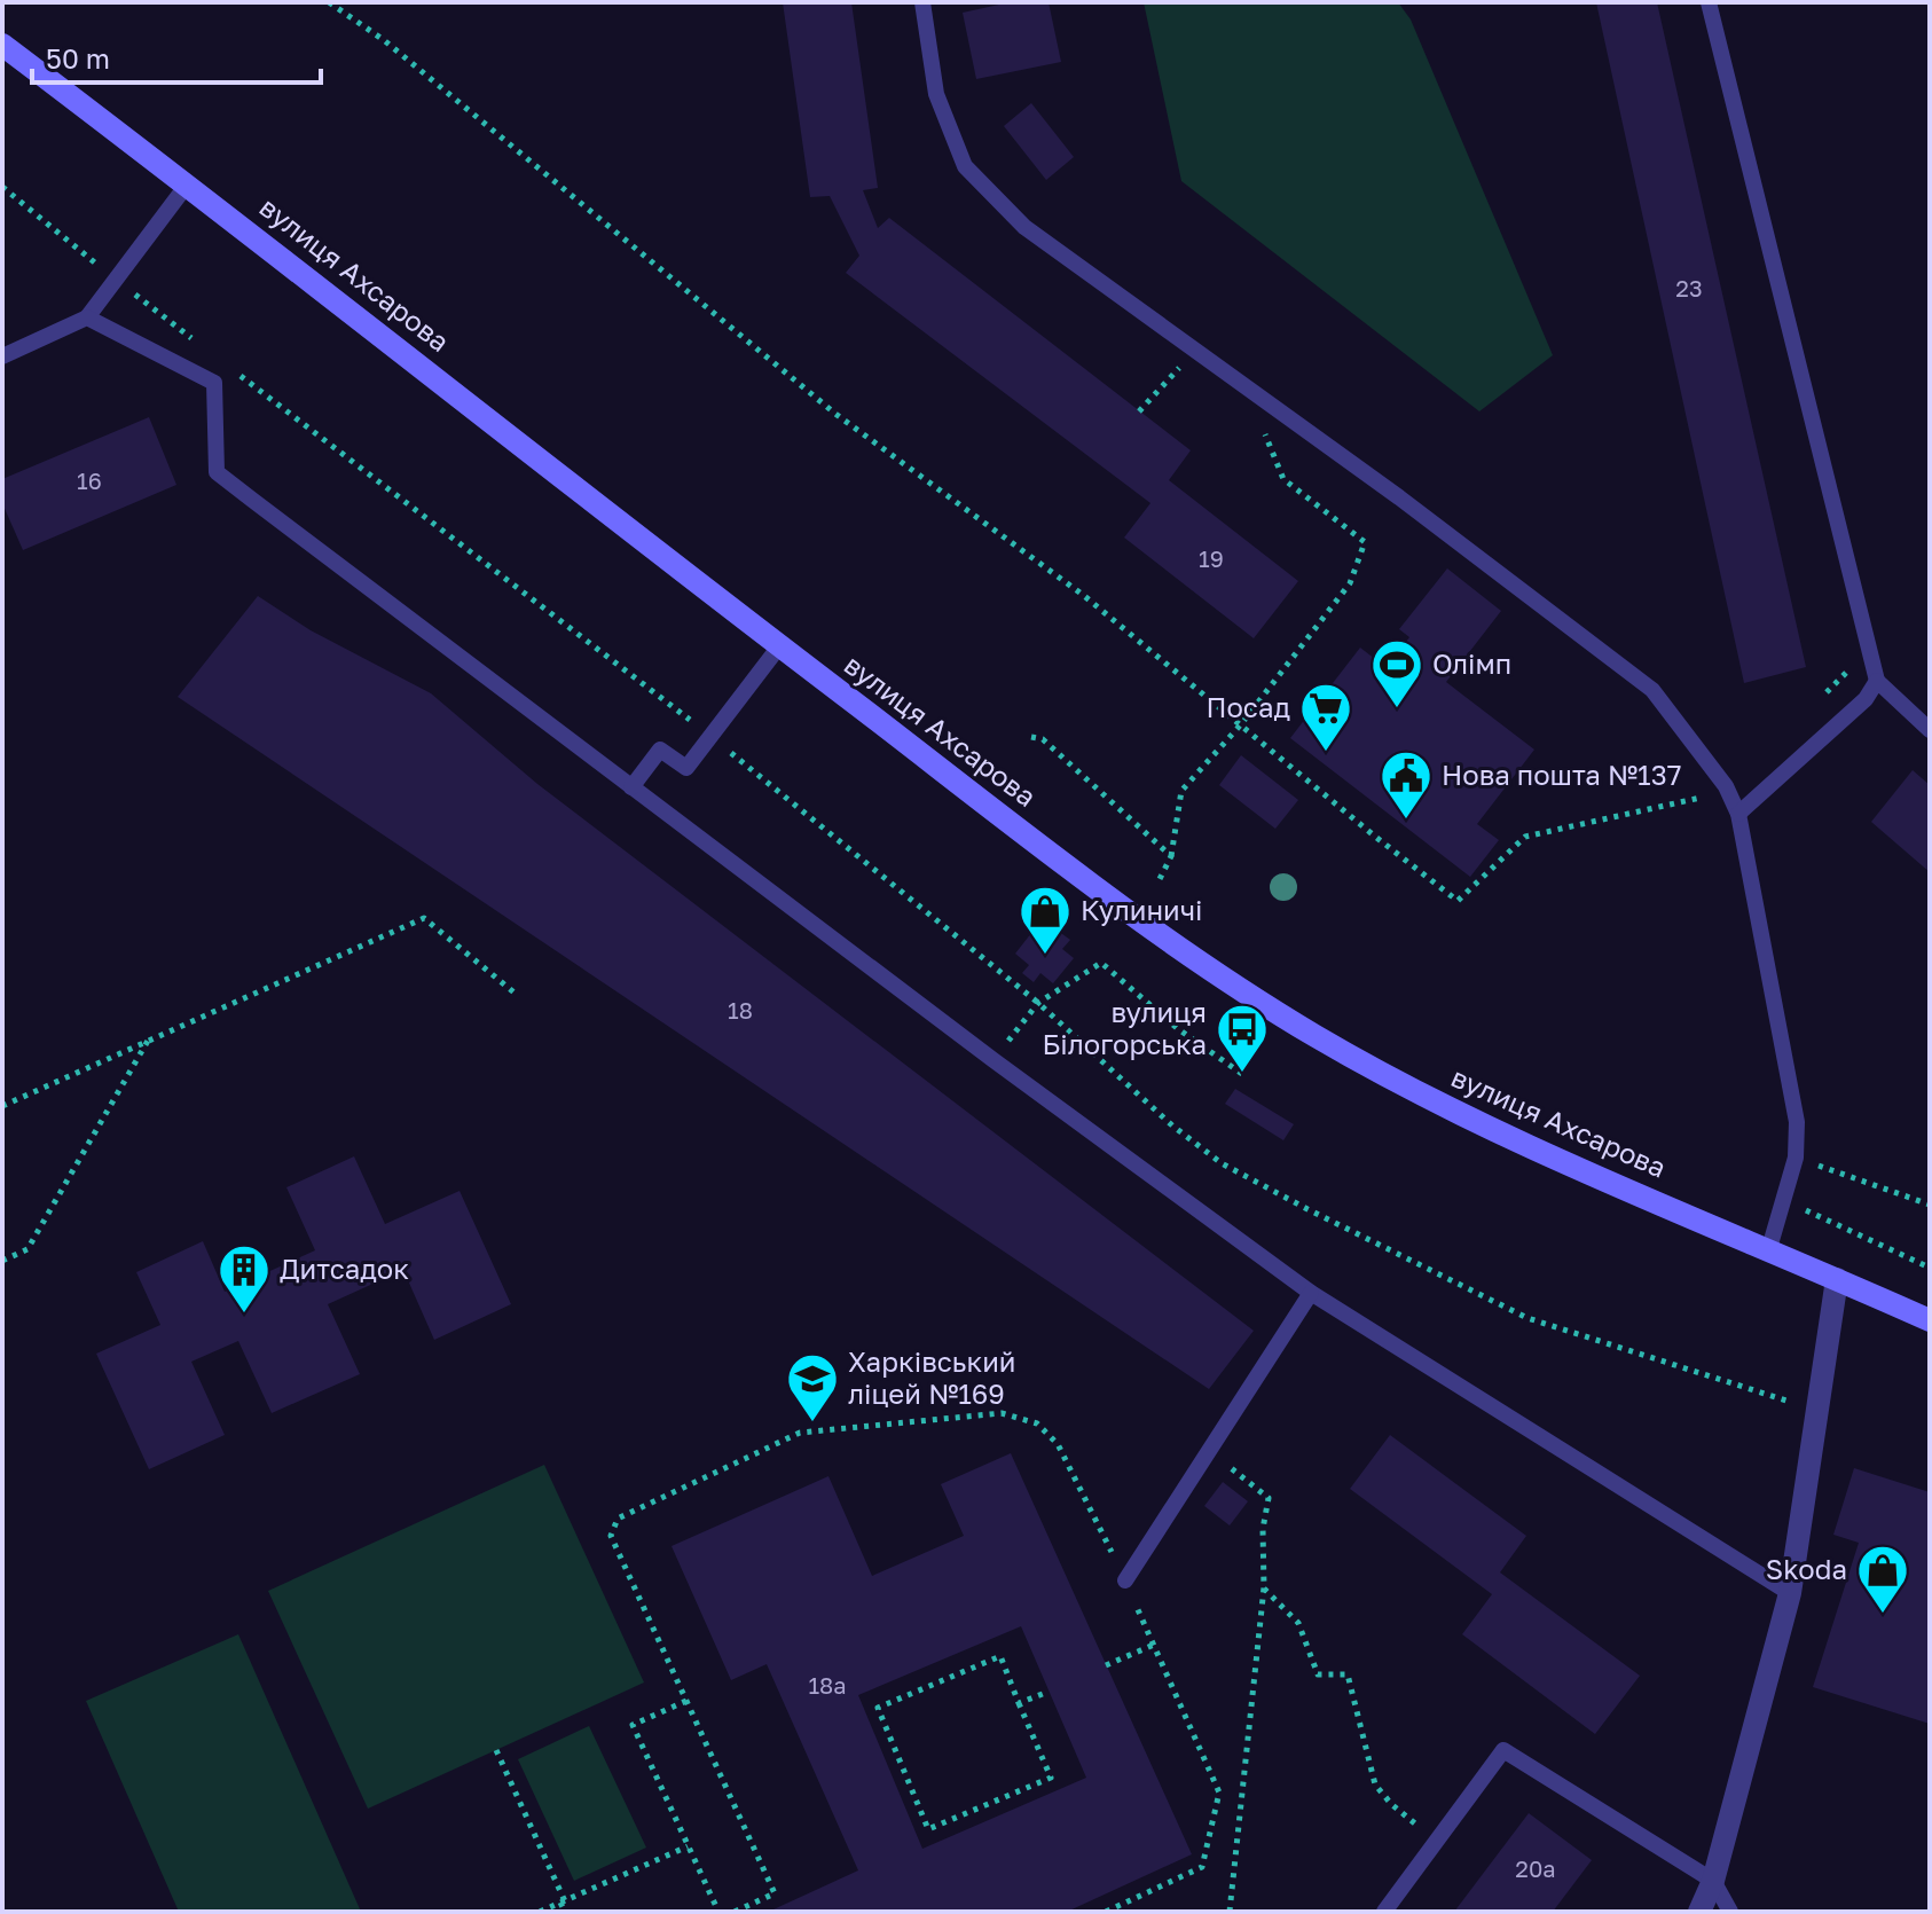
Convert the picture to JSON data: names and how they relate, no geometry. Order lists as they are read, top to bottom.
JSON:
{
  "streets": {
    "main road": ["вулиця Ахсарова"]
  },
  "places": {
    "sports": ["Олімп"],
    "supermarket": ["Посад"],
    "public building": ["Нова пошта №137"],
    "shop": ["Кулиничі", "Skoda"],
    "bus stop": ["вулиця Білогорська"],
    "building": ["Дитсадок"],
    "school or university": ["Харківський ліцей №169"]
  },
  "house_numbers": [
    "23",
    "16",
    "19",
    "18",
    "18а",
    "20а"
  ],
  "scale_bar": "50 m"
}
